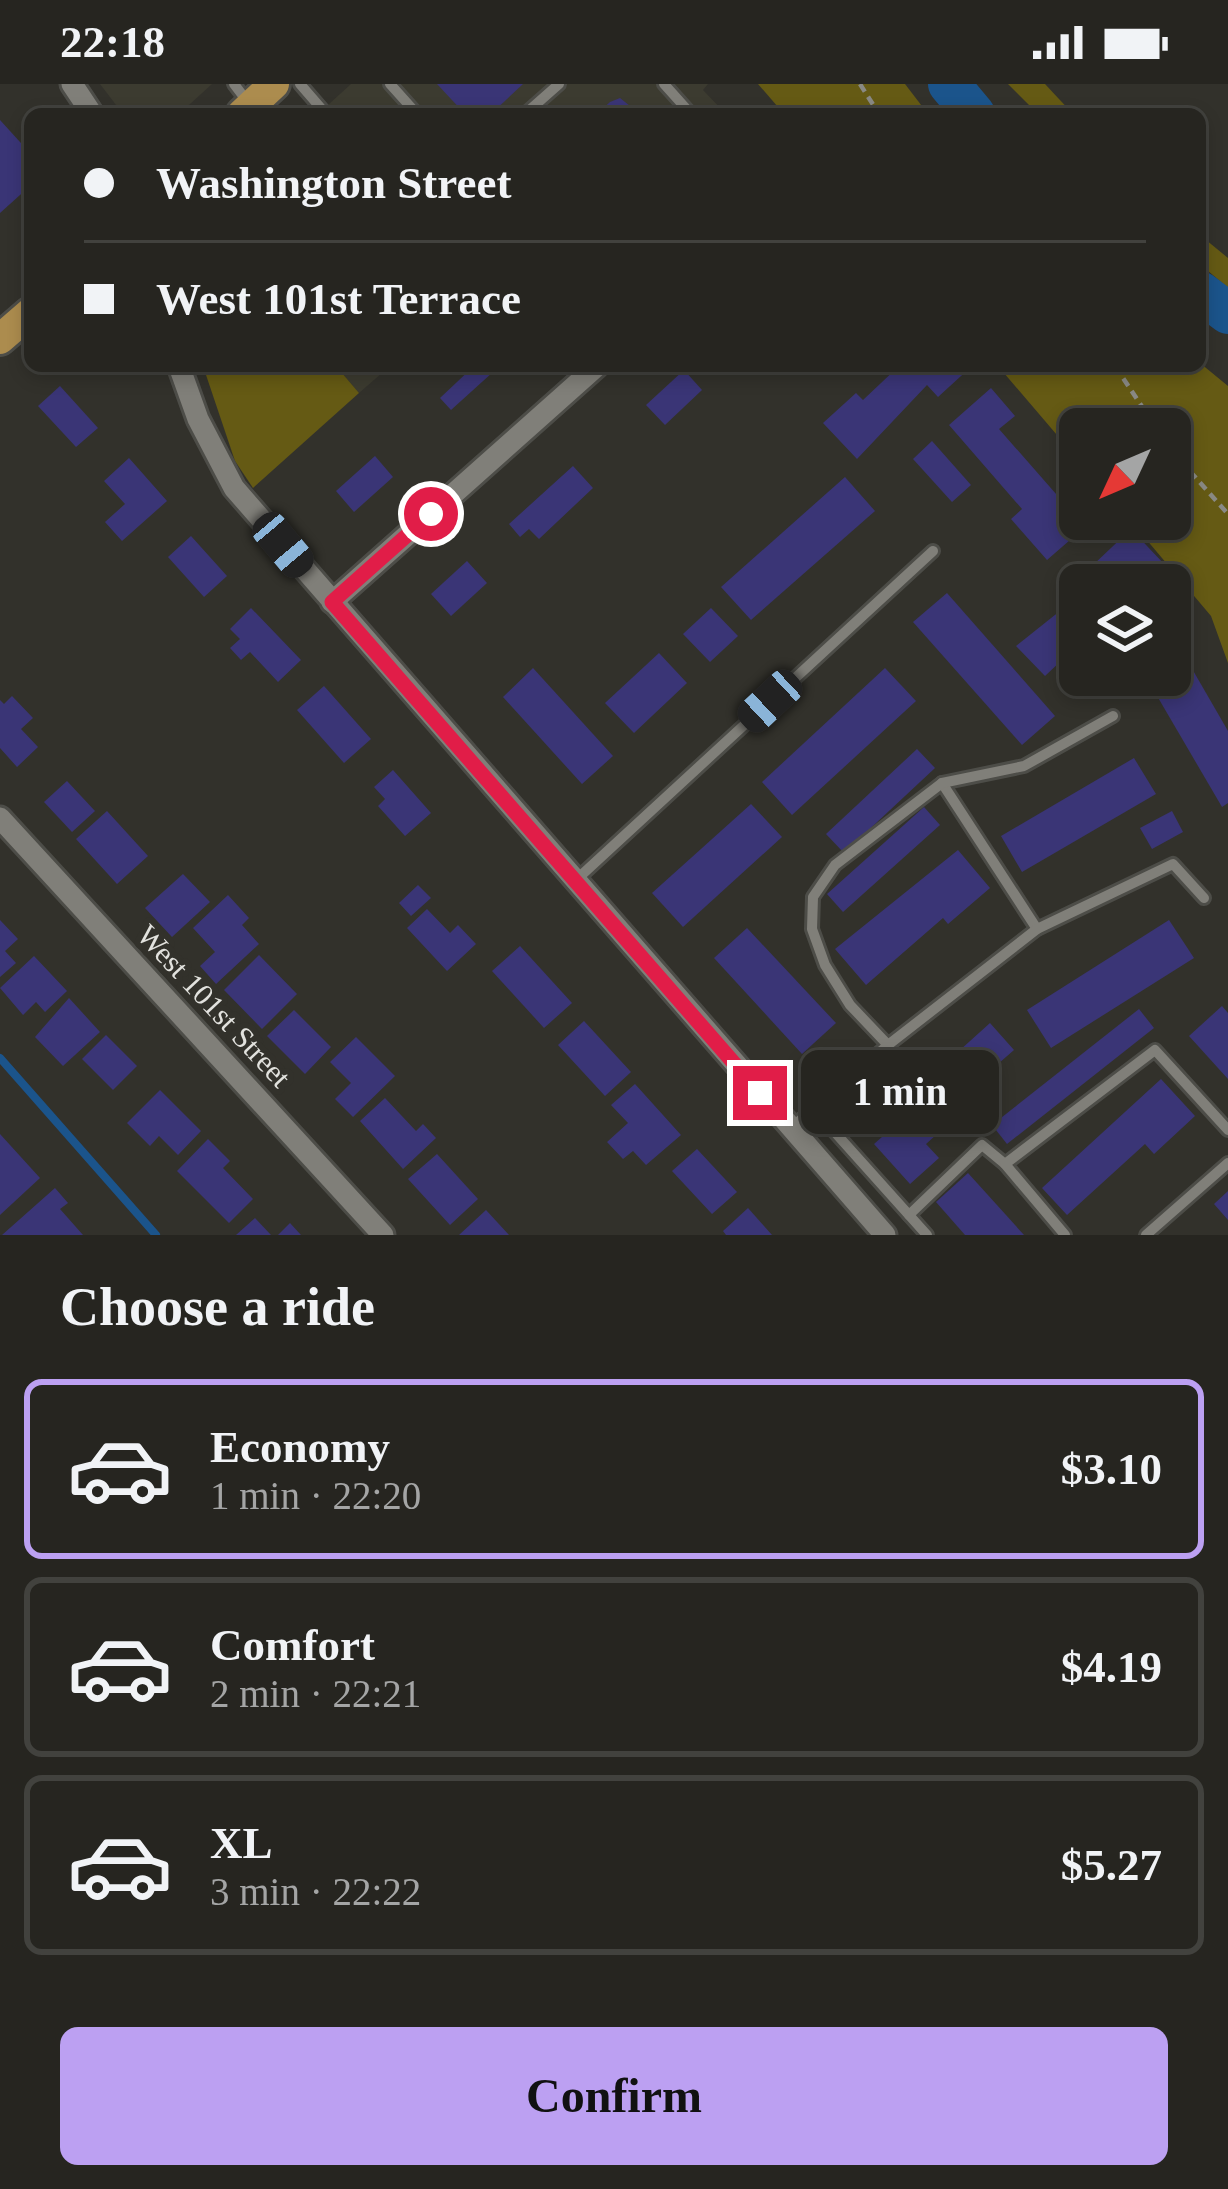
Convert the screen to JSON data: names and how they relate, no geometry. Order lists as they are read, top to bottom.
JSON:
{
  "streets": {
    "street": ["West 101st Street"]
  },
  "north": "bottom left",
  "page": {
    "status": "22:18",
    "banner": ["Washington Street", "West 101st Terrace"],
    "bubble": "1 min",
    "heading": "Choose a ride",
    "list": [
      {
        "name": "Economy",
        "note": "1 min · 22:20",
        "value": "$3.10"
      },
      {
        "name": "Comfort",
        "note": "2 min · 22:21",
        "value": "$4.19"
      },
      {
        "name": "XL",
        "note": "3 min · 22:22",
        "value": "$5.27"
      }
    ],
    "buttons": "Confirm"
  }
}
